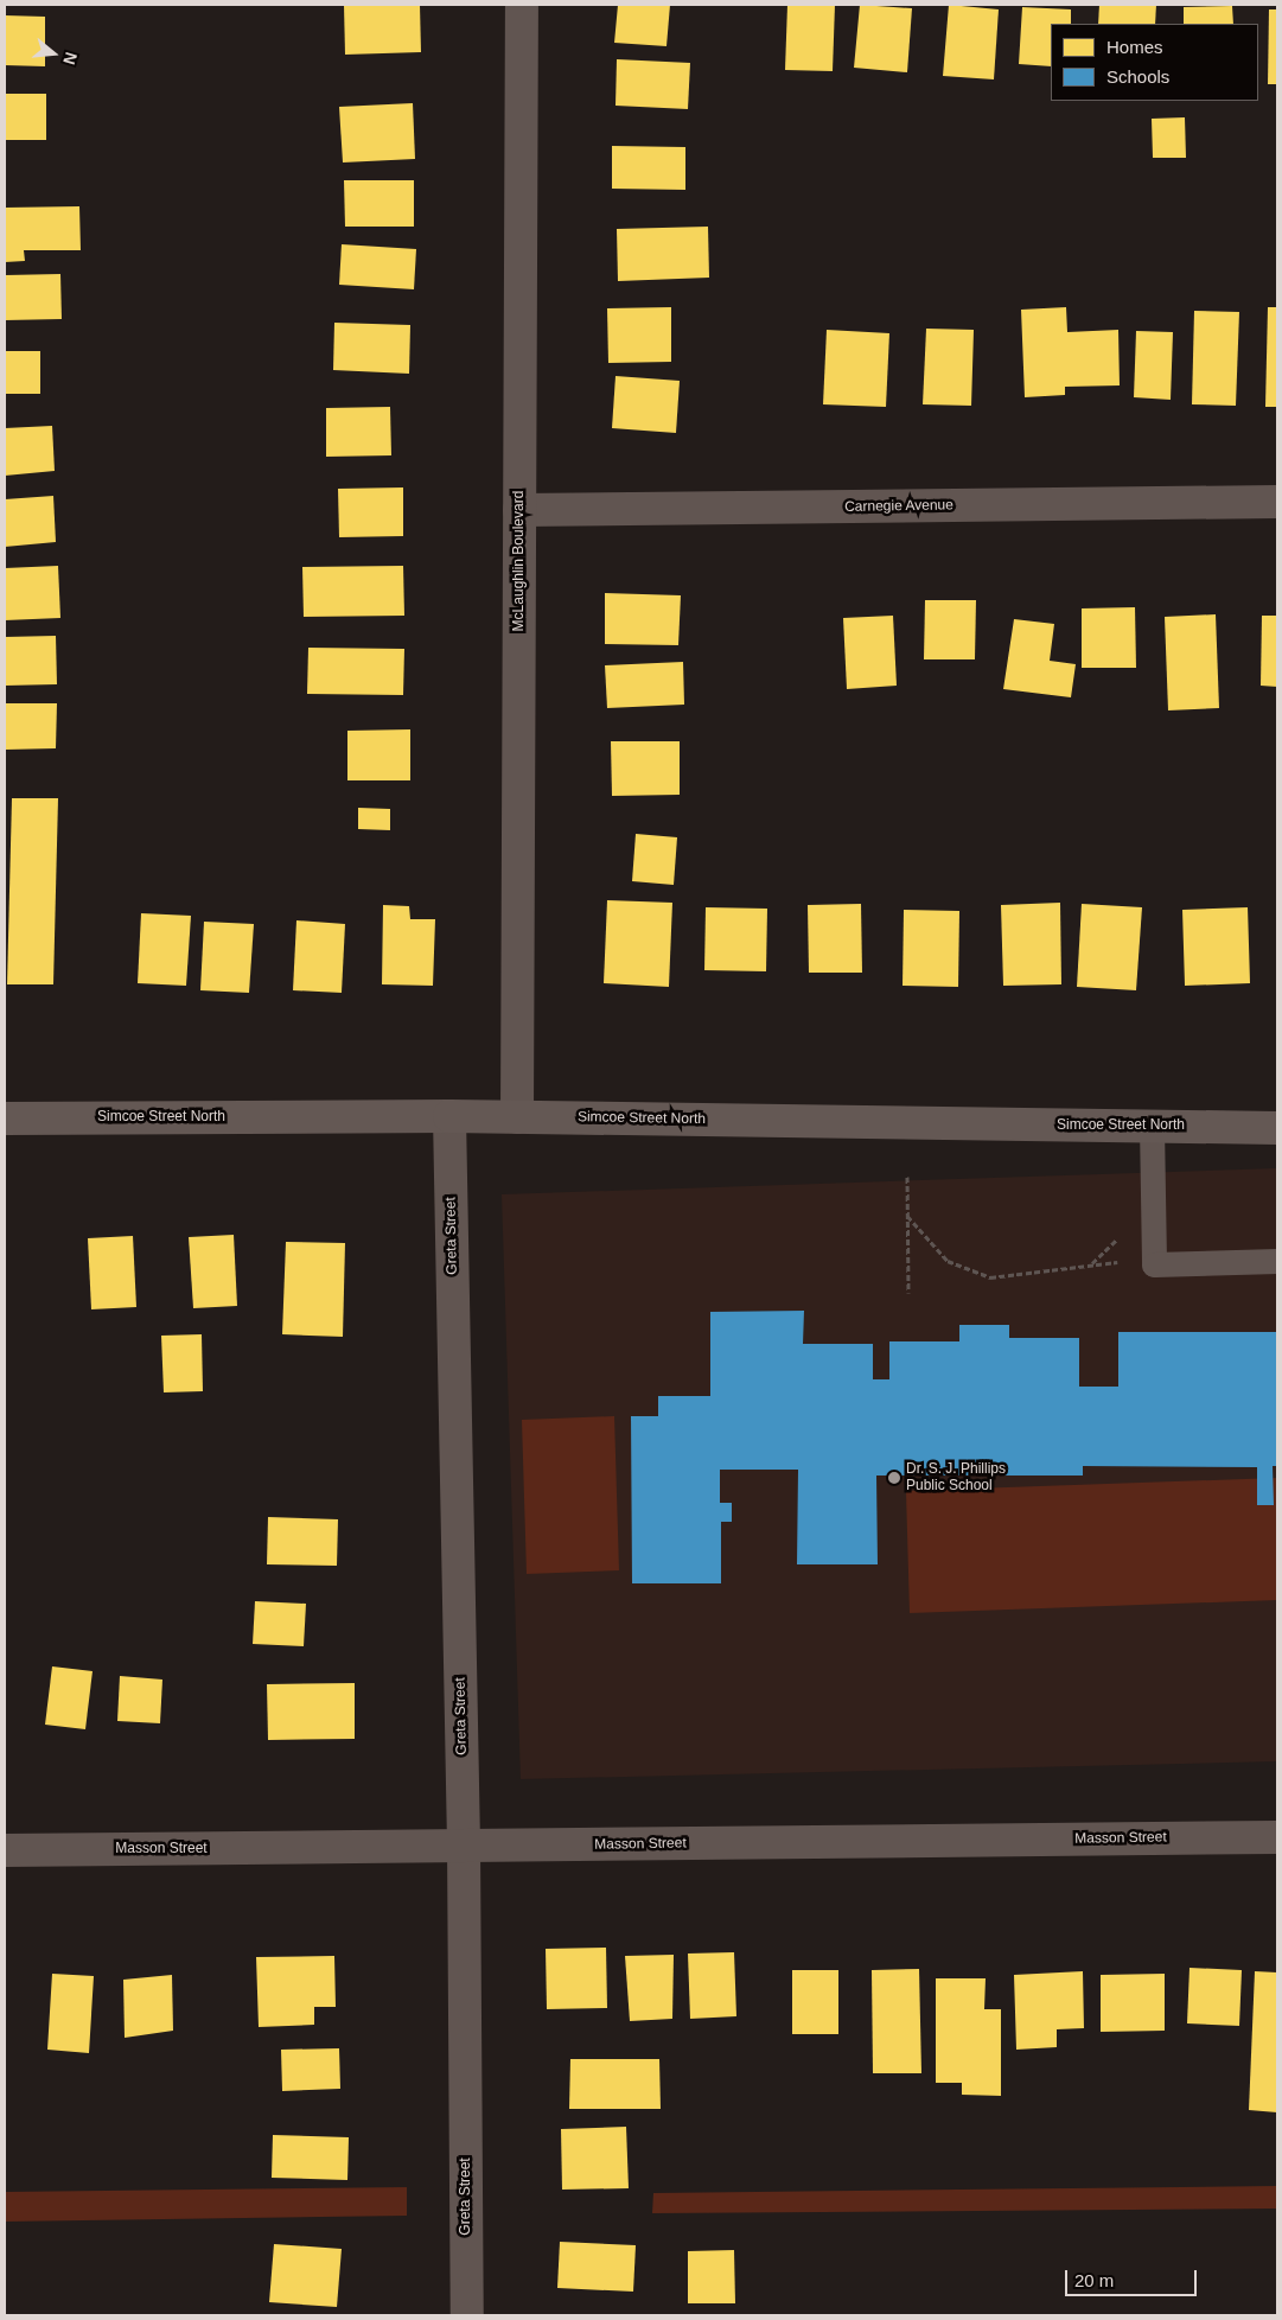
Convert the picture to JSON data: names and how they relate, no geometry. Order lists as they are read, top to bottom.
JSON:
{
  "streets": {
    "main road": ["Simcoe Street North"],
    "street": [
      "Carnegie Avenue",
      "McLaughlin Boulevard",
      "Greta Street",
      "Masson Street"
    ]
  },
  "crossings": [
    ["Carnegie Avenue", "McLaughlin Boulevard"],
    ["McLaughlin Boulevard", "Simcoe Street North"],
    ["Simcoe Street North", "Greta Street"],
    ["Greta Street", "Masson Street"]
  ],
  "places": ["Dr. S. J. Phillips Public School"],
  "legend": ["Homes", "Schools"],
  "scale_bar": "20 m",
  "north": "right"
}
